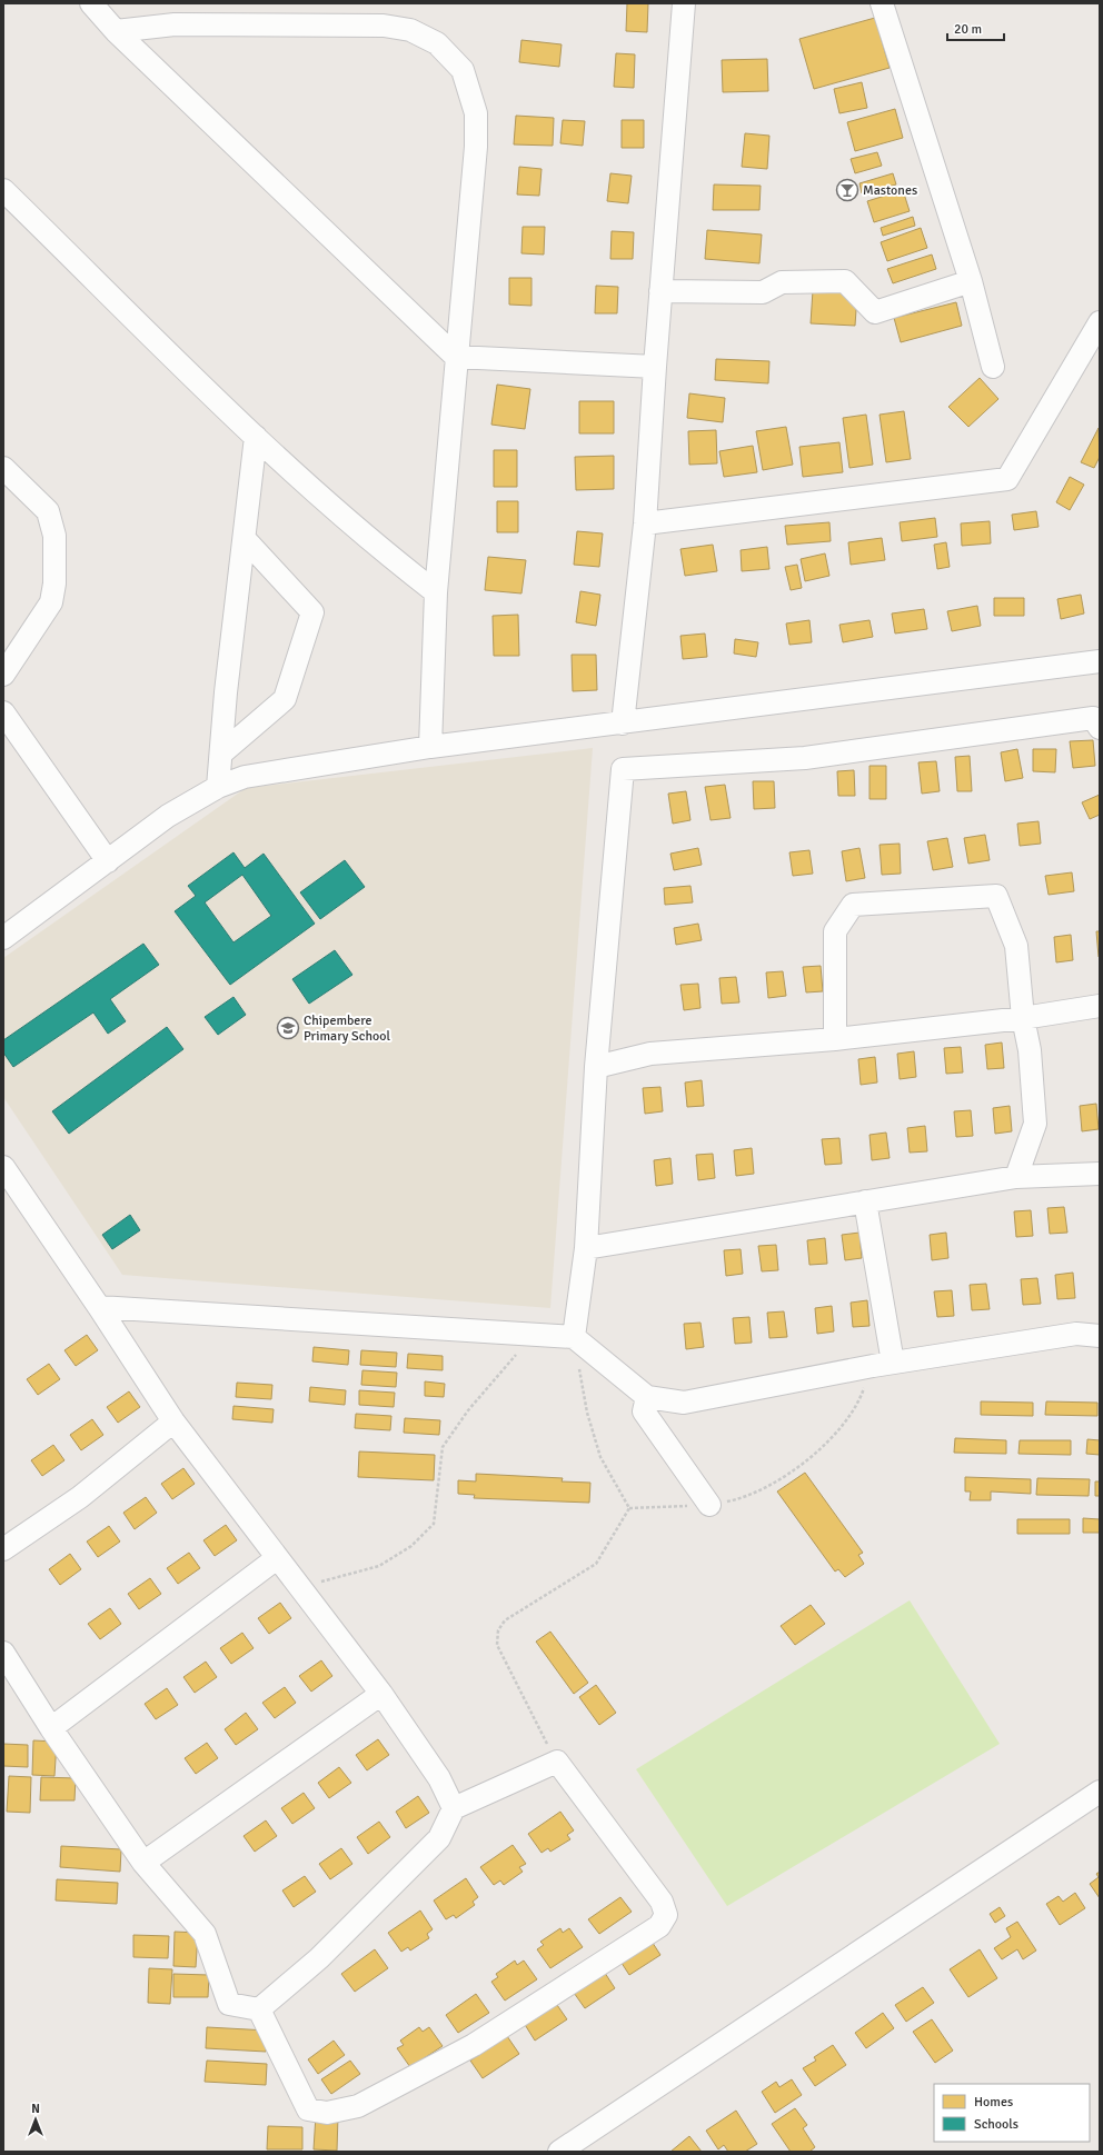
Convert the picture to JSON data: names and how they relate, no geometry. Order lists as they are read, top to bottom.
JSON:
{
  "places": {
    "bar": ["Mastones"],
    "school or university": ["Chipembere Primary School"]
  },
  "legend": ["Homes", "Schools"],
  "scale_bar": "20 m",
  "north": "top"
}
